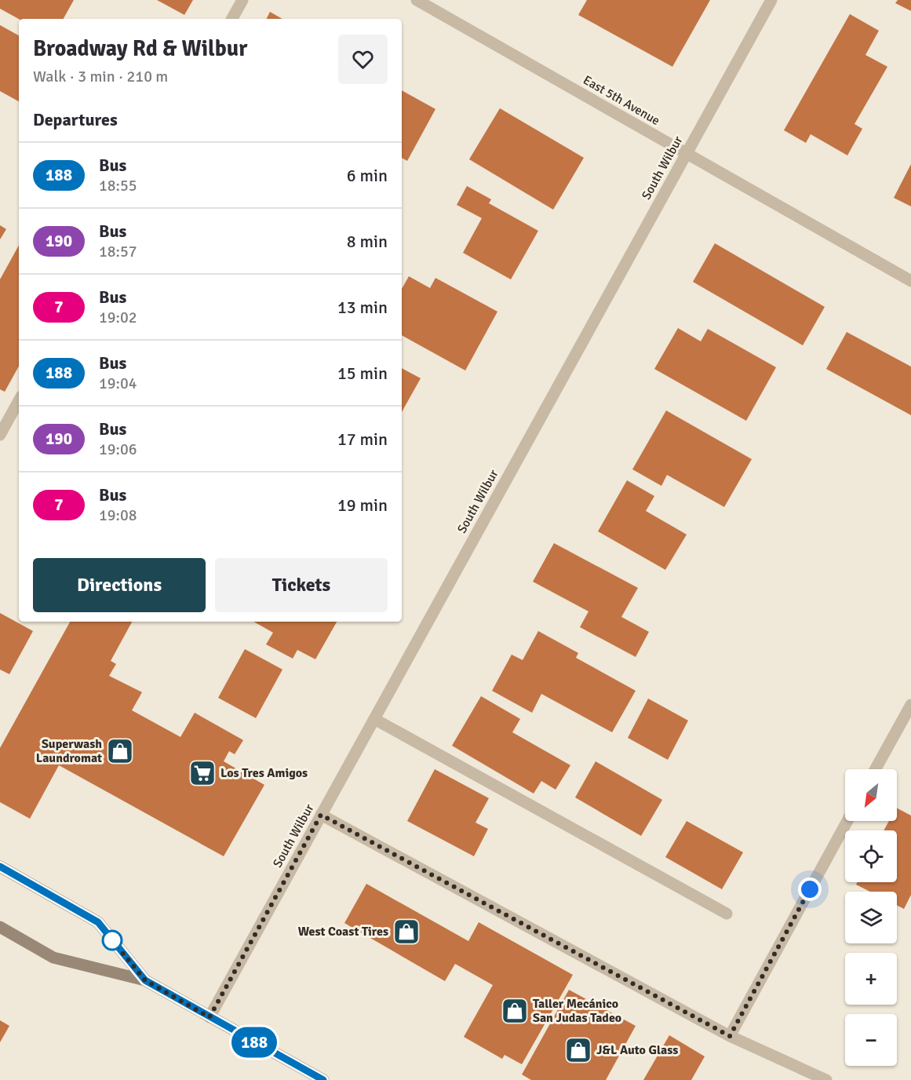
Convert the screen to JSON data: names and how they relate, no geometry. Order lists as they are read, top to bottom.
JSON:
{
  "streets": {
    "street": ["East 5th Avenue", "South Wilbur"]
  },
  "crossings": [
    ["East 5th Avenue", "South Wilbur"]
  ],
  "places": {
    "shop": [
      "Superwash Laundromat",
      "West Coast Tires",
      "Taller Mecánico San Judas Tadeo",
      "J&L Auto Glass"
    ],
    "supermarket": ["Los Tres Amigos"]
  },
  "lines": ["bus line 188"],
  "north": "bottom left",
  "page": {
    "on_map": "188",
    "heading": [
      ["Broadway Rd & Wilbur", "Walk · 3 min · 210 m"],
      "Departures"
    ],
    "list": [
      {
        "mark": "188",
        "name": "Bus",
        "note": "18:55",
        "value": "6 min"
      },
      {
        "mark": "190",
        "name": "Bus",
        "note": "18:57",
        "value": "8 min"
      },
      {
        "mark": "7",
        "name": "Bus",
        "note": "19:02",
        "value": "13 min"
      },
      {
        "mark": "188",
        "name": "Bus",
        "note": "19:04",
        "value": "15 min"
      },
      {
        "mark": "190",
        "name": "Bus",
        "note": "19:06",
        "value": "17 min"
      },
      {
        "mark": "7",
        "name": "Bus",
        "note": "19:08",
        "value": "19 min"
      }
    ],
    "buttons": ["Directions", "Tickets"],
    "map_buttons": ["+", "−"]
  }
}
